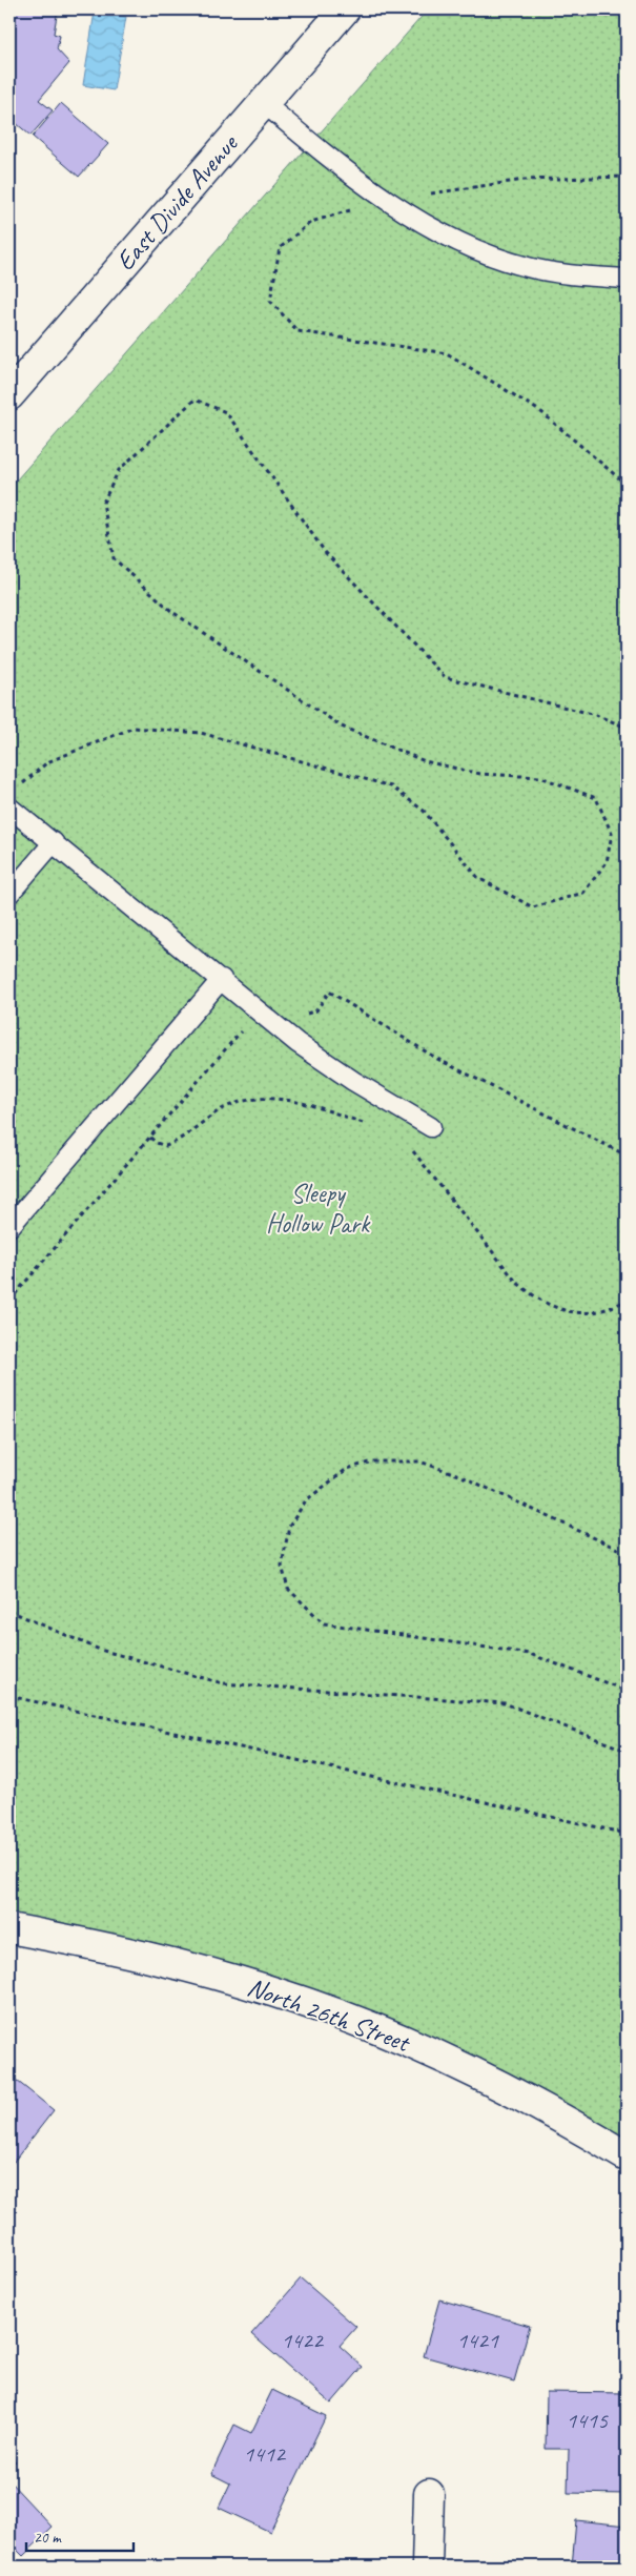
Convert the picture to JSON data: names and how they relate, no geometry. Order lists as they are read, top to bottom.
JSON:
{
  "streets": {
    "street": ["East Divide Avenue", "North 26th Street"]
  },
  "parks": ["Sleepy Hollow Park"],
  "house_numbers": [
    "1422",
    "1421",
    "1415",
    "1412"
  ],
  "scale_bar": "20 m"
}
